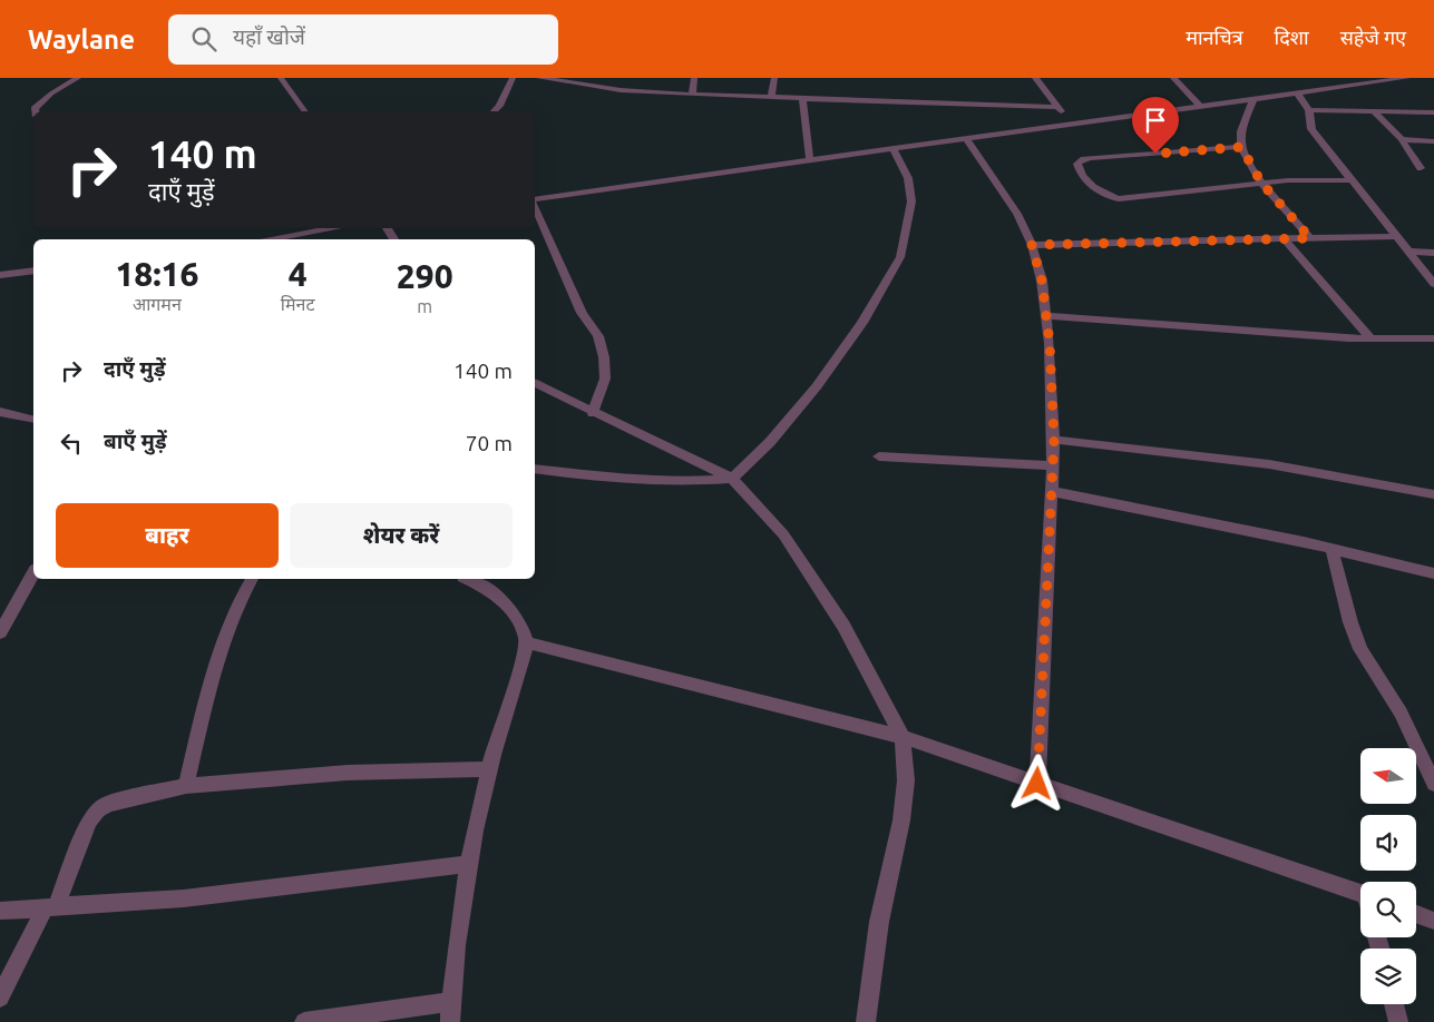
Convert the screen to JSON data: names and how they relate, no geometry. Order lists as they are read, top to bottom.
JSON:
{
  "north": "left",
  "page": {
    "header": "Waylane",
    "search": "यहाँ खोजें",
    "nav": ["मानचित्र", "दिशा", "सहेजे गए"],
    "turn": ["140 m", "दाएँ मुड़ें"],
    "eta": [
      "18:16",
      "आगमन",
      "4",
      "मिनट",
      "290",
      "m"
    ],
    "list": [
      {
        "name": "दाएँ मुड़ें",
        "value": "140 m"
      },
      {
        "name": "बाएँ मुड़ें",
        "value": "70 m"
      }
    ],
    "buttons": ["बाहर", "शेयर करें"]
  }
}
